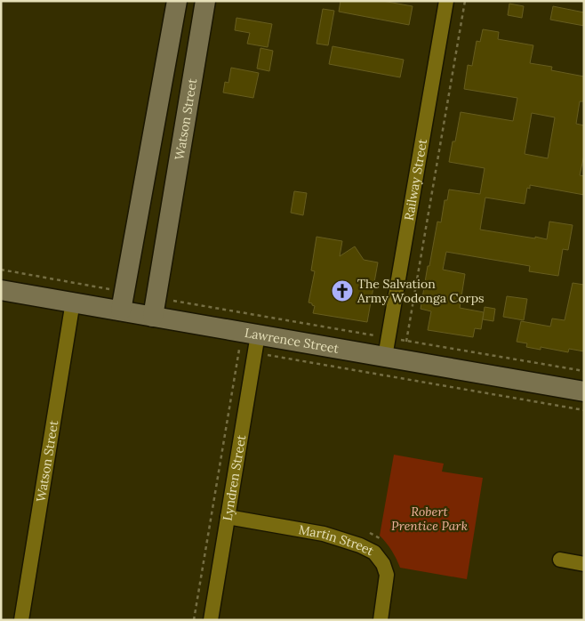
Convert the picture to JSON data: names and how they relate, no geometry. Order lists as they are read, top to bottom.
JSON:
{
  "streets": {
    "street": [
      "Watson Street",
      "Railway Street",
      "Lawrence Street",
      "Lyndren Street",
      "Martin Street"
    ]
  },
  "crossings": [
    ["Watson Street", "Lawrence Street"],
    ["Railway Street", "Lawrence Street"],
    ["Lawrence Street", "Lyndren Street"],
    ["Lyndren Street", "Martin Street"]
  ],
  "parks": ["Robert Prentice Park"],
  "places": {
    "church": ["The Salvation Army Wodonga Corps"]
  }
}
